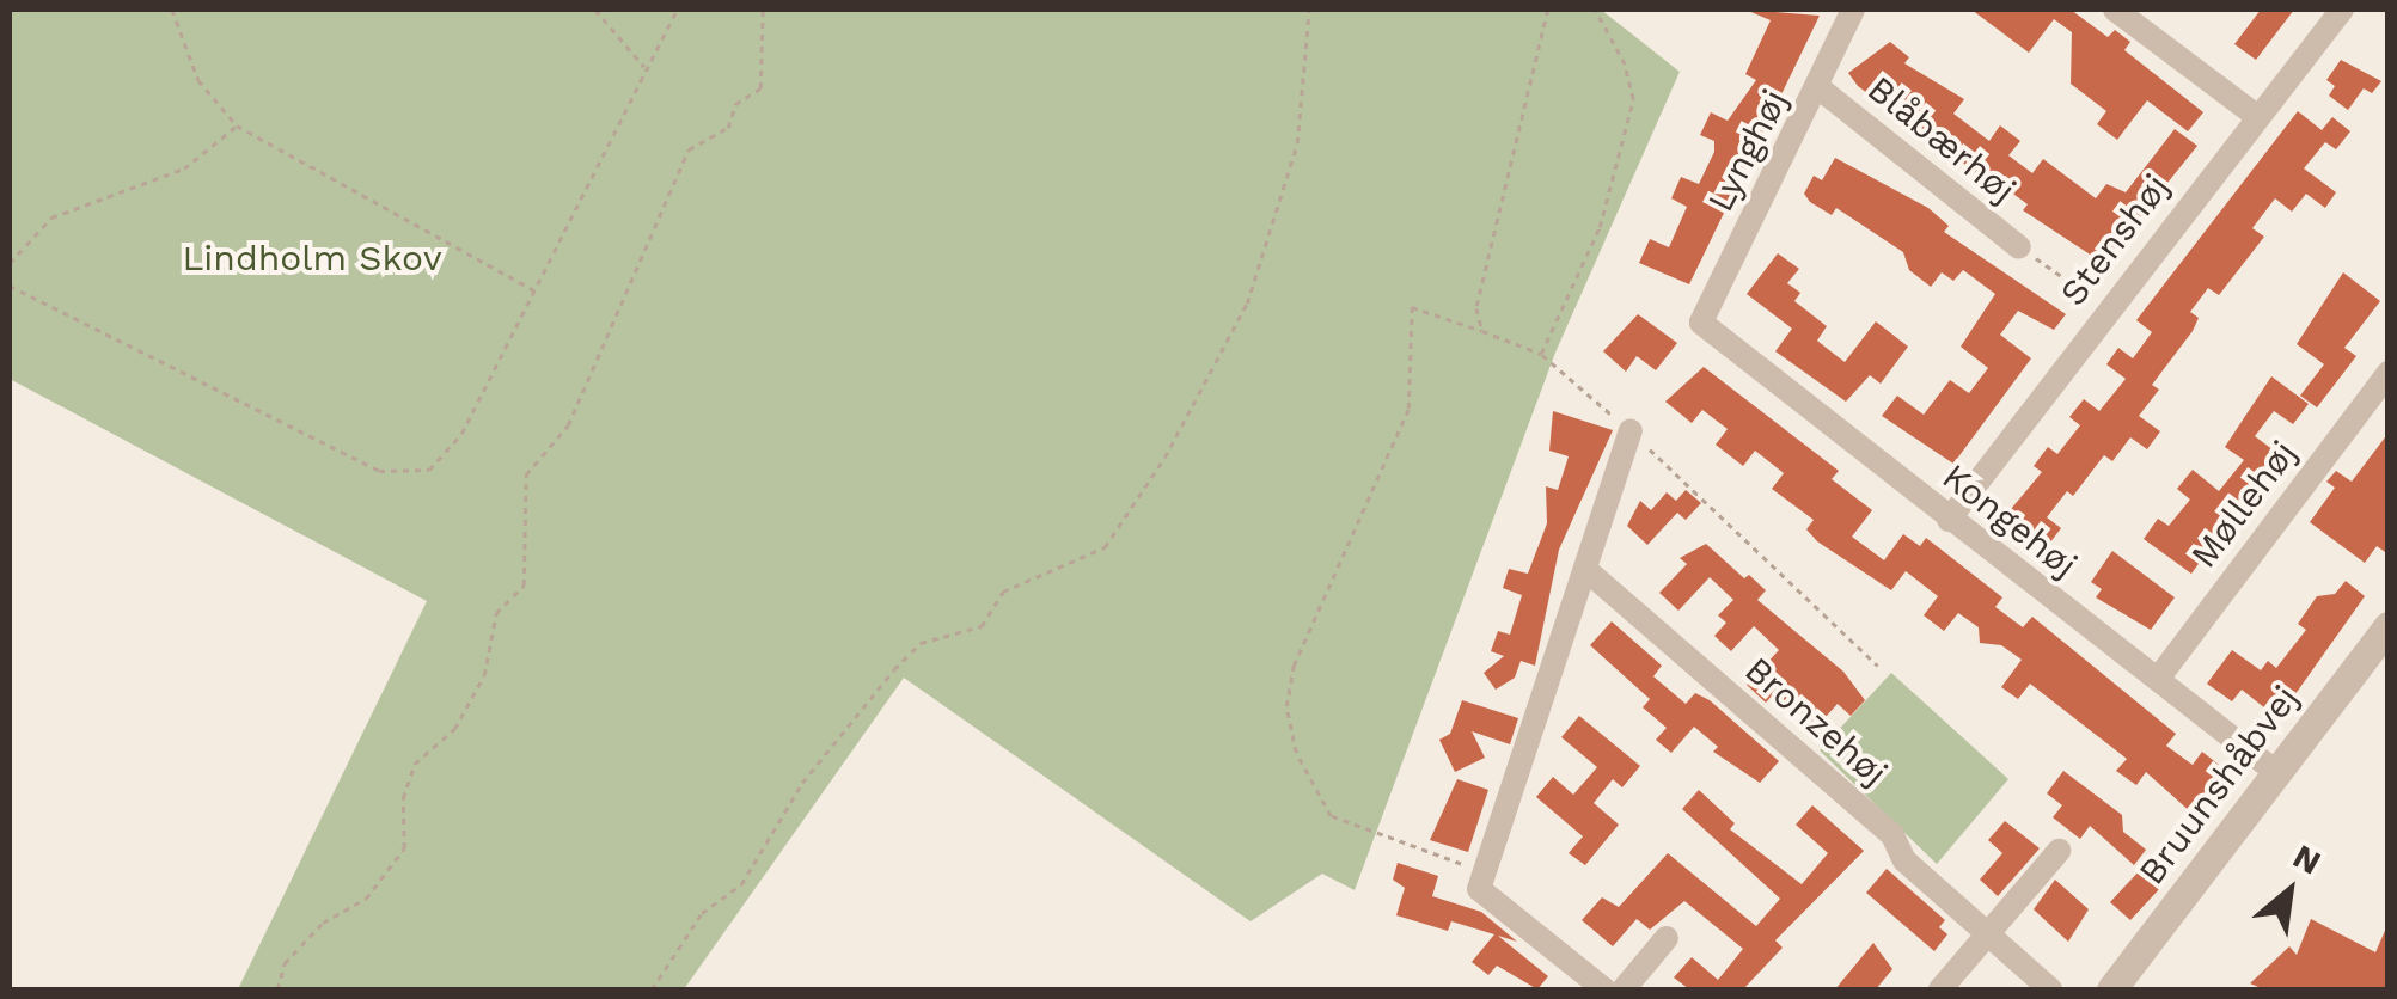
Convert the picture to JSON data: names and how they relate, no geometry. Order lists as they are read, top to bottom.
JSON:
{
  "streets": {
    "street": [
      "Blåbærhøj",
      "Lynghøj",
      "Stenshøj",
      "Møllehøj",
      "Kongehøj",
      "Bronzehøj",
      "Bruunshåbvej"
    ]
  },
  "crossings": [
    ["Blåbærhøj", "Lynghøj"],
    ["Lynghøj", "Kongehøj"],
    ["Stenshøj", "Kongehøj"],
    ["Møllehøj", "Kongehøj"],
    ["Kongehøj", "Bruunshåbvej"]
  ],
  "parks": ["Lindholm Skov"],
  "north": "top right"
}
